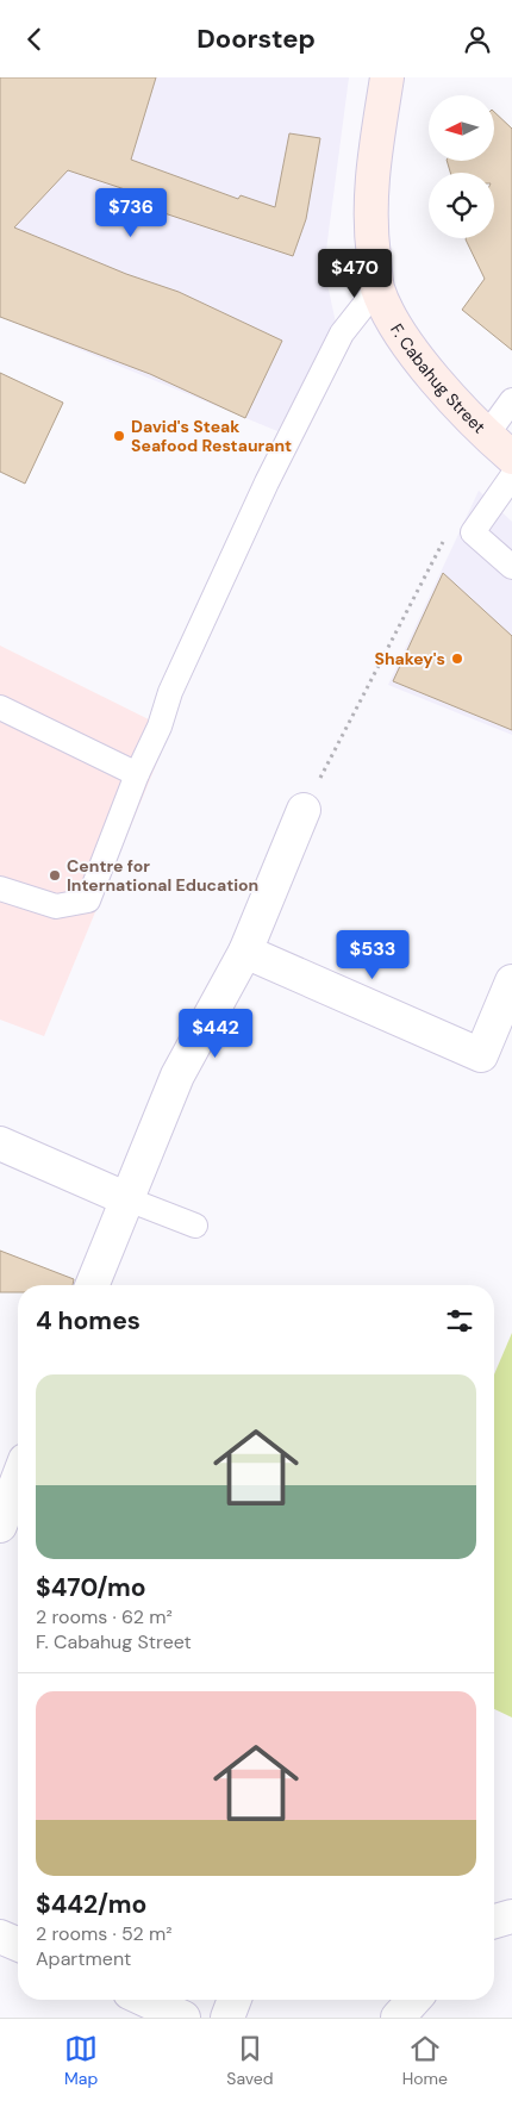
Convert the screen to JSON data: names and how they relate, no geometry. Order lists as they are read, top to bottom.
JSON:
{
  "streets": {
    "main road": ["F. Cabahug Street"]
  },
  "places": ["David's Steak Seafood Restaurant", "Shakey's", "Centre for International Education"],
  "north": "left",
  "page": {
    "header": "Doorstep",
    "price": [
      "$736",
      "$470",
      "$533",
      "$442"
    ],
    "heading": "4 homes",
    "list": [
      {
        "name": "$470/mo",
        "note": "2 rooms · 62 m² · F. Cabahug Street"
      },
      {
        "name": "$442/mo",
        "note": "2 rooms · 52 m² · Apartment"
      }
    ],
    "tabs": ["Map", "Saved", "Home"]
  }
}
